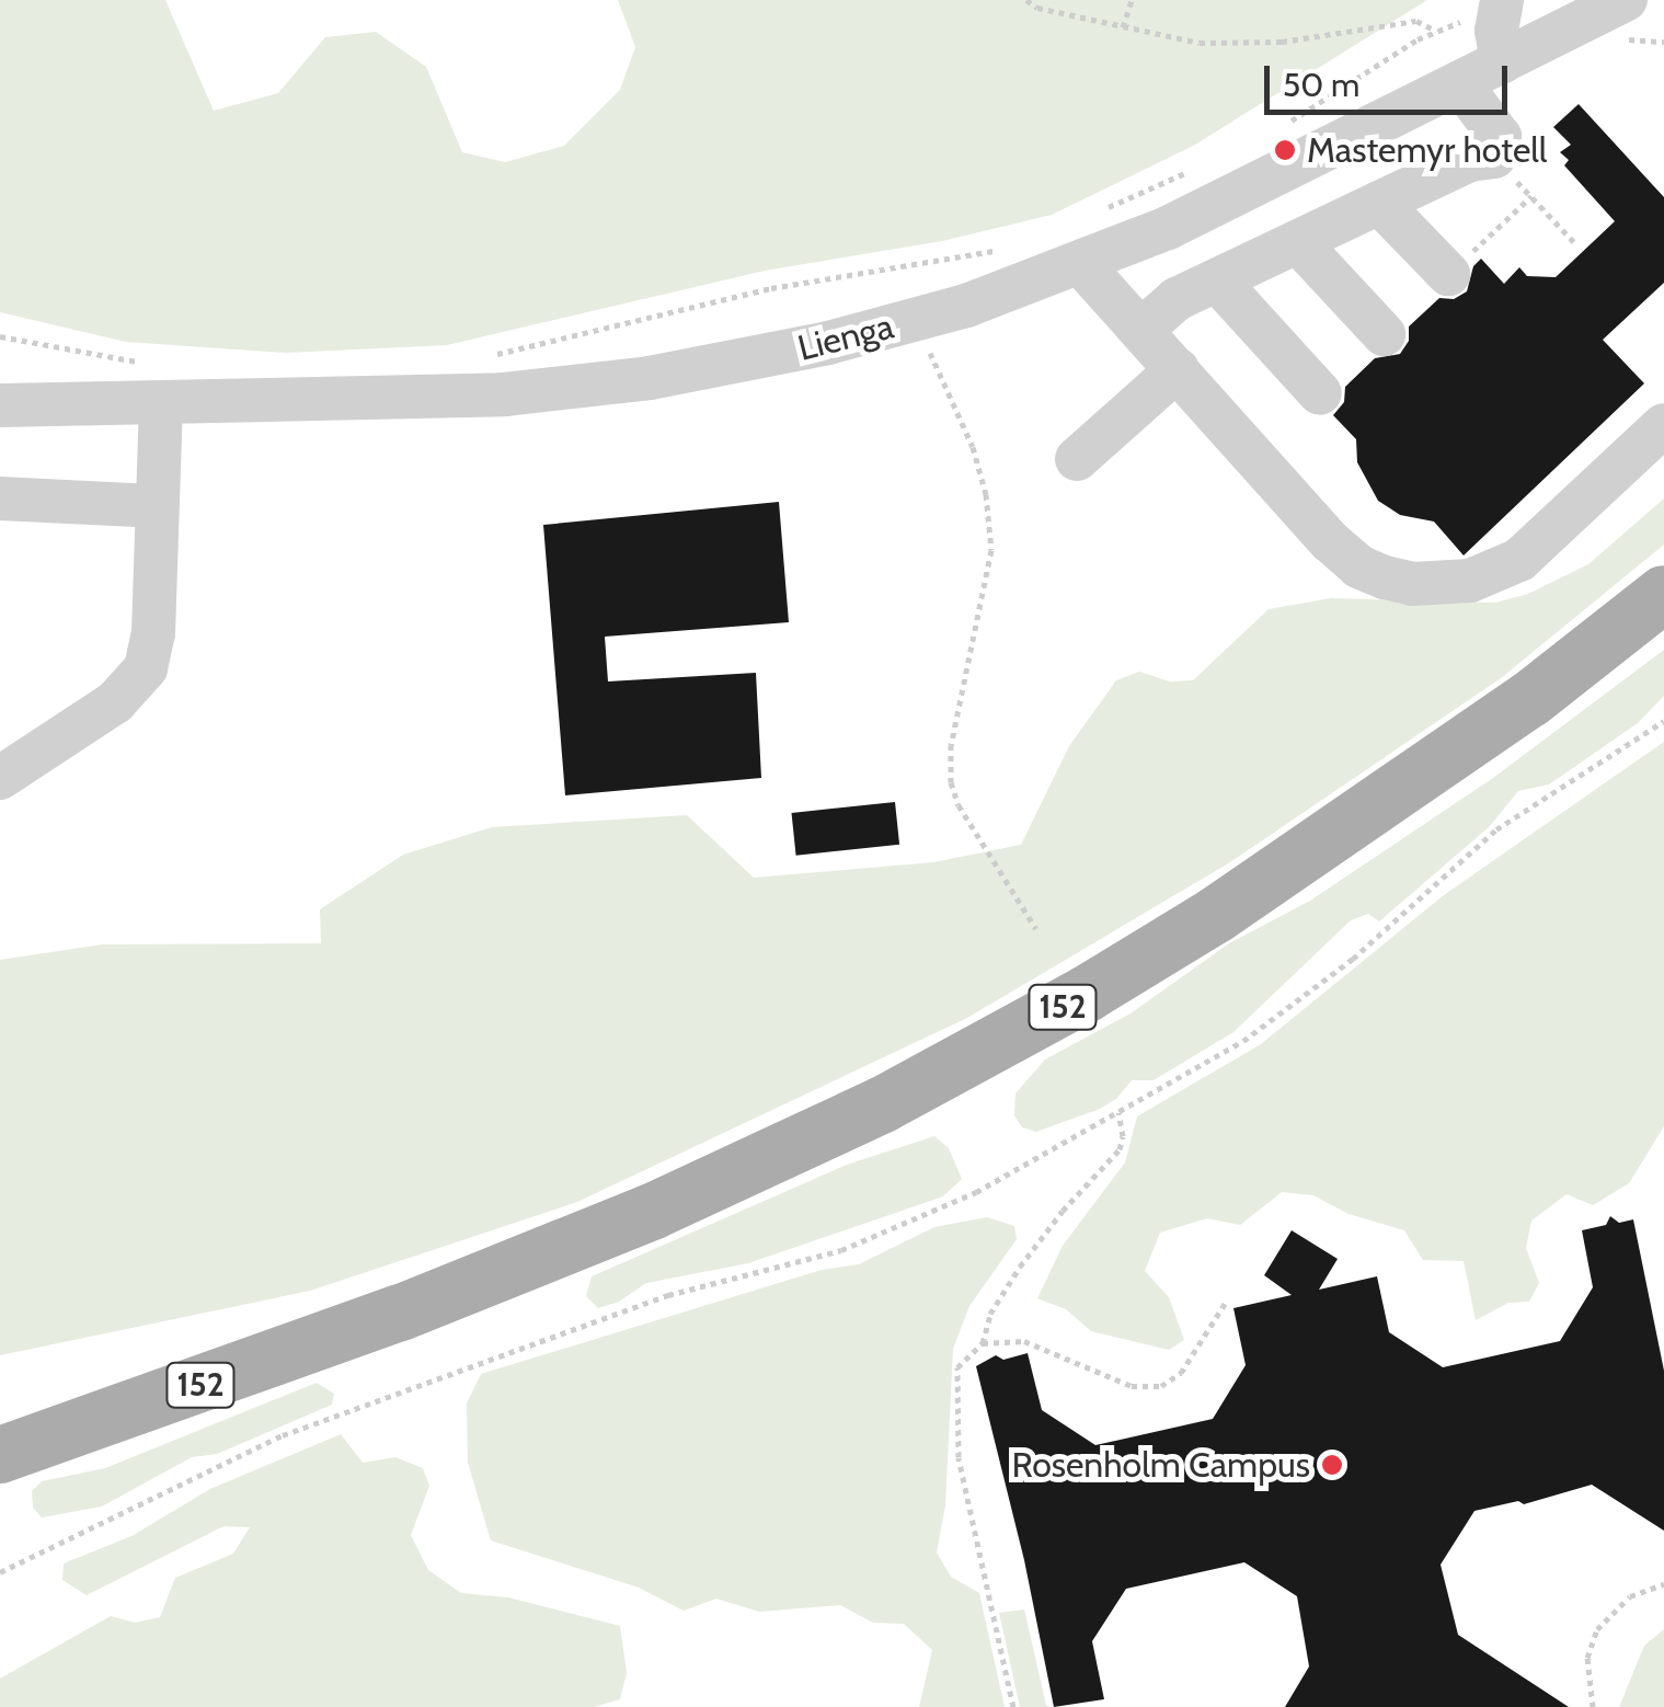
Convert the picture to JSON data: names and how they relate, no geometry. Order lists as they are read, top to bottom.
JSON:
{
  "streets": {
    "main road": ["152"],
    "street": ["Lienga"]
  },
  "places": ["Mastemyr hotell", "Rosenholm Campus"],
  "scale_bar": "50 m"
}
